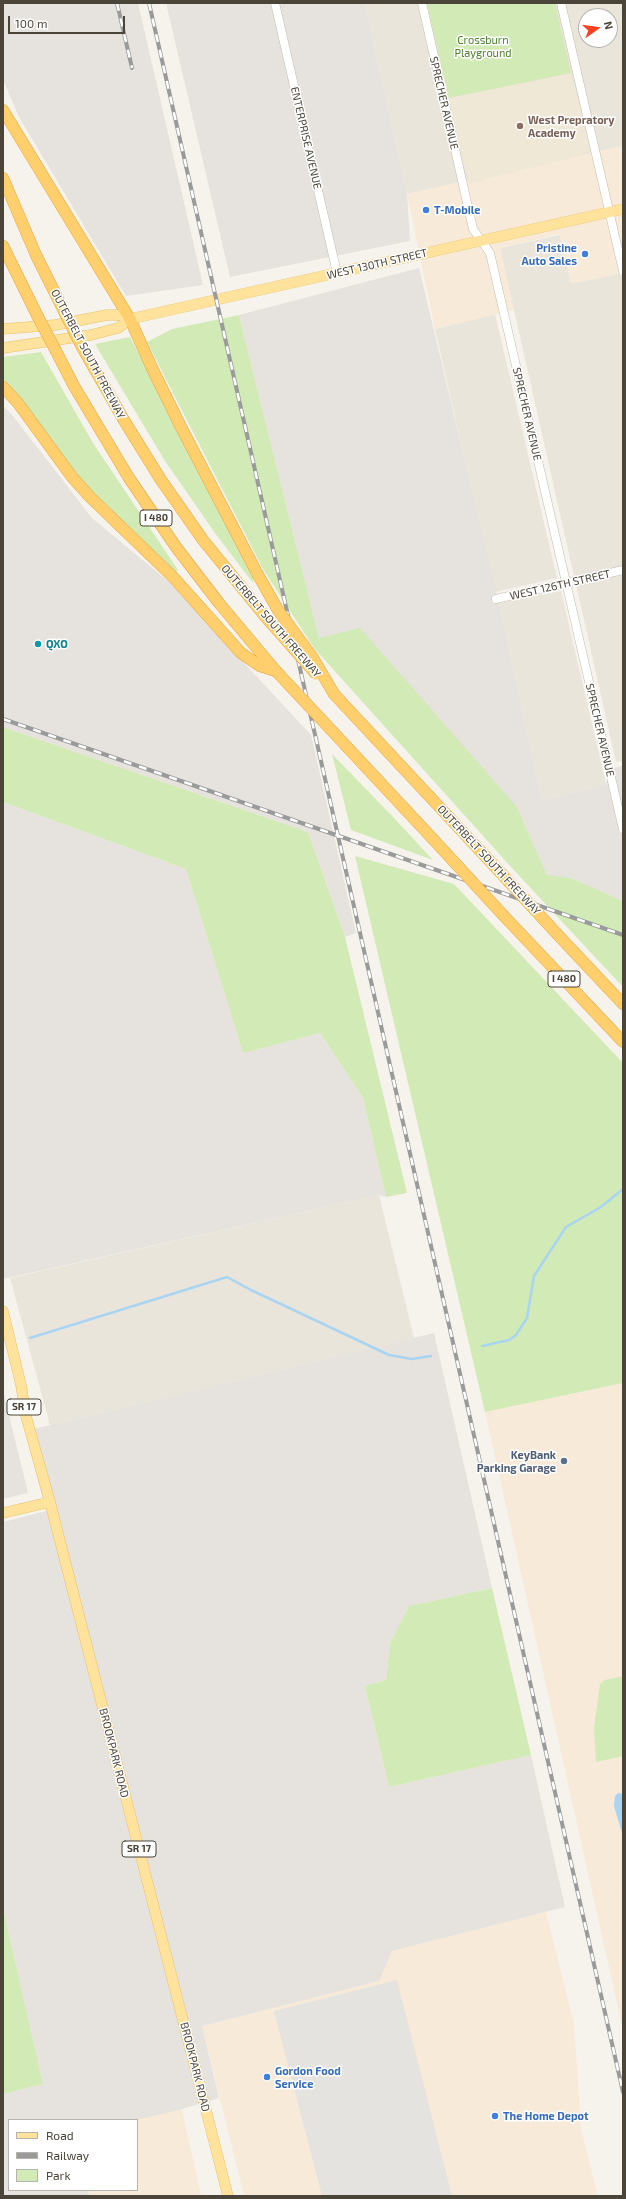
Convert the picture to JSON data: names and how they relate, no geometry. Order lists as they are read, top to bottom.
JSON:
{
  "streets": {
    "highway": ["OUTERBELT SOUTH FREEWAY", "I 480"],
    "main road": ["WEST 130TH STREET", "SR 17", "BROOKPARK ROAD"],
    "street": ["SPRECHER AVENUE", "ENTERPRISE AVENUE", "WEST 126TH STREET"]
  },
  "crossings": [
    ["SPRECHER AVENUE", "WEST 130TH STREET"],
    ["SPRECHER AVENUE", "WEST 126TH STREET"],
    ["ENTERPRISE AVENUE", "WEST 130TH STREET"]
  ],
  "parks": ["Crossburn Playground"],
  "places": [
    "West Prepratory Academy",
    "T-Mobile",
    "Pristine Auto Sales",
    "QXO",
    "KeyBank Parking Garage",
    "Gordon Food Service",
    "The Home Depot"
  ],
  "legend": ["Road", "Railway", "Park"],
  "scale_bar": "100 m",
  "north": "right"
}
